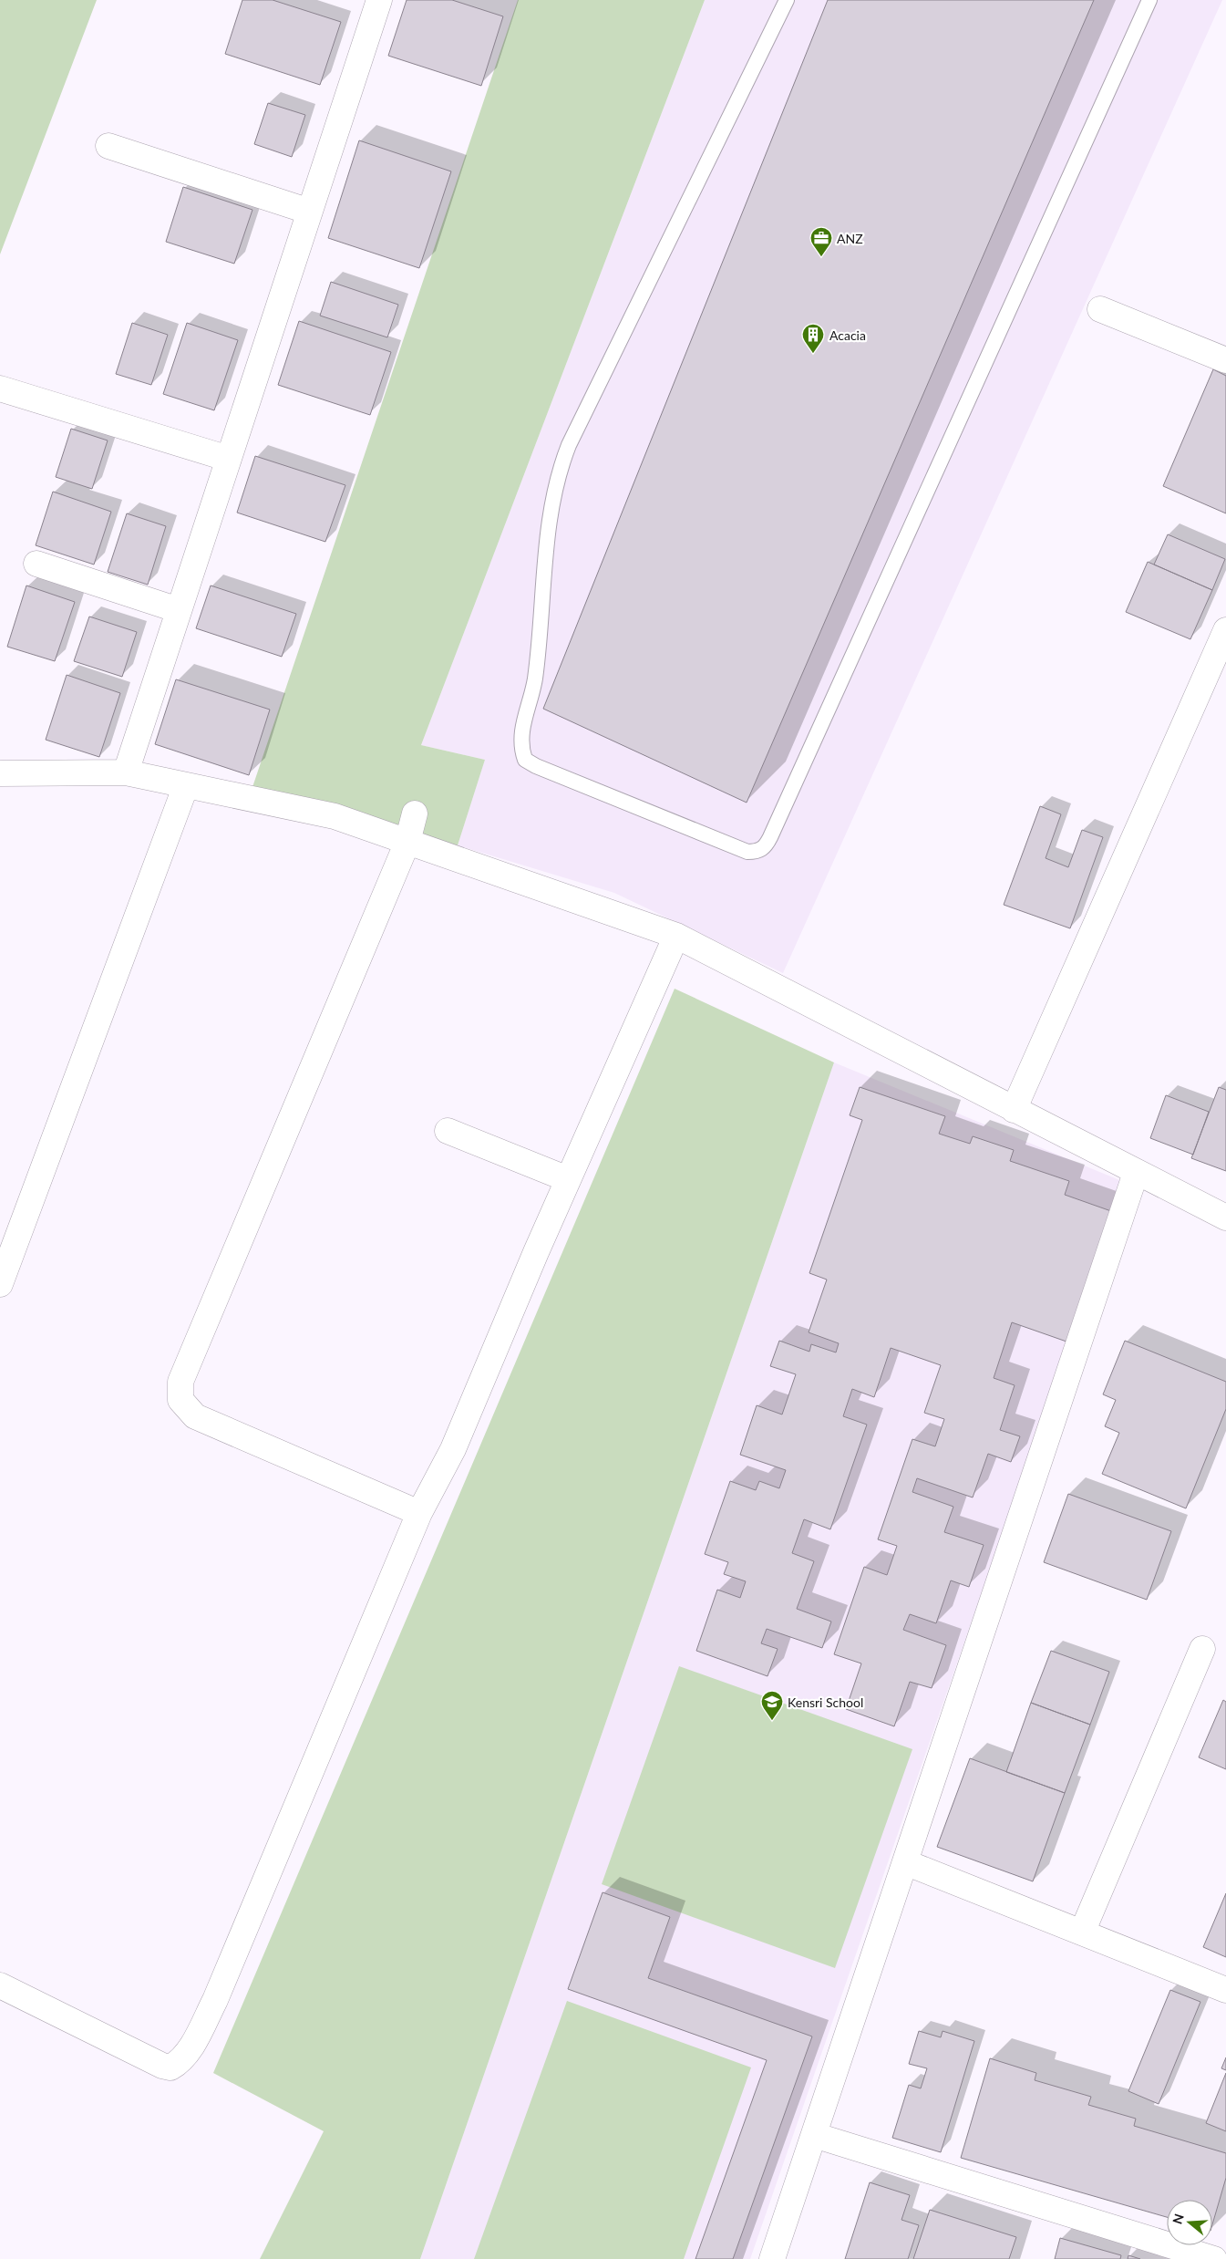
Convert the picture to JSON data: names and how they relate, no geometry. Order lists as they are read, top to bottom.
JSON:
{
  "places": {
    "office": ["ANZ"],
    "building": ["Acacia"],
    "school or university": ["Kensri School"]
  },
  "north": "left"
}
